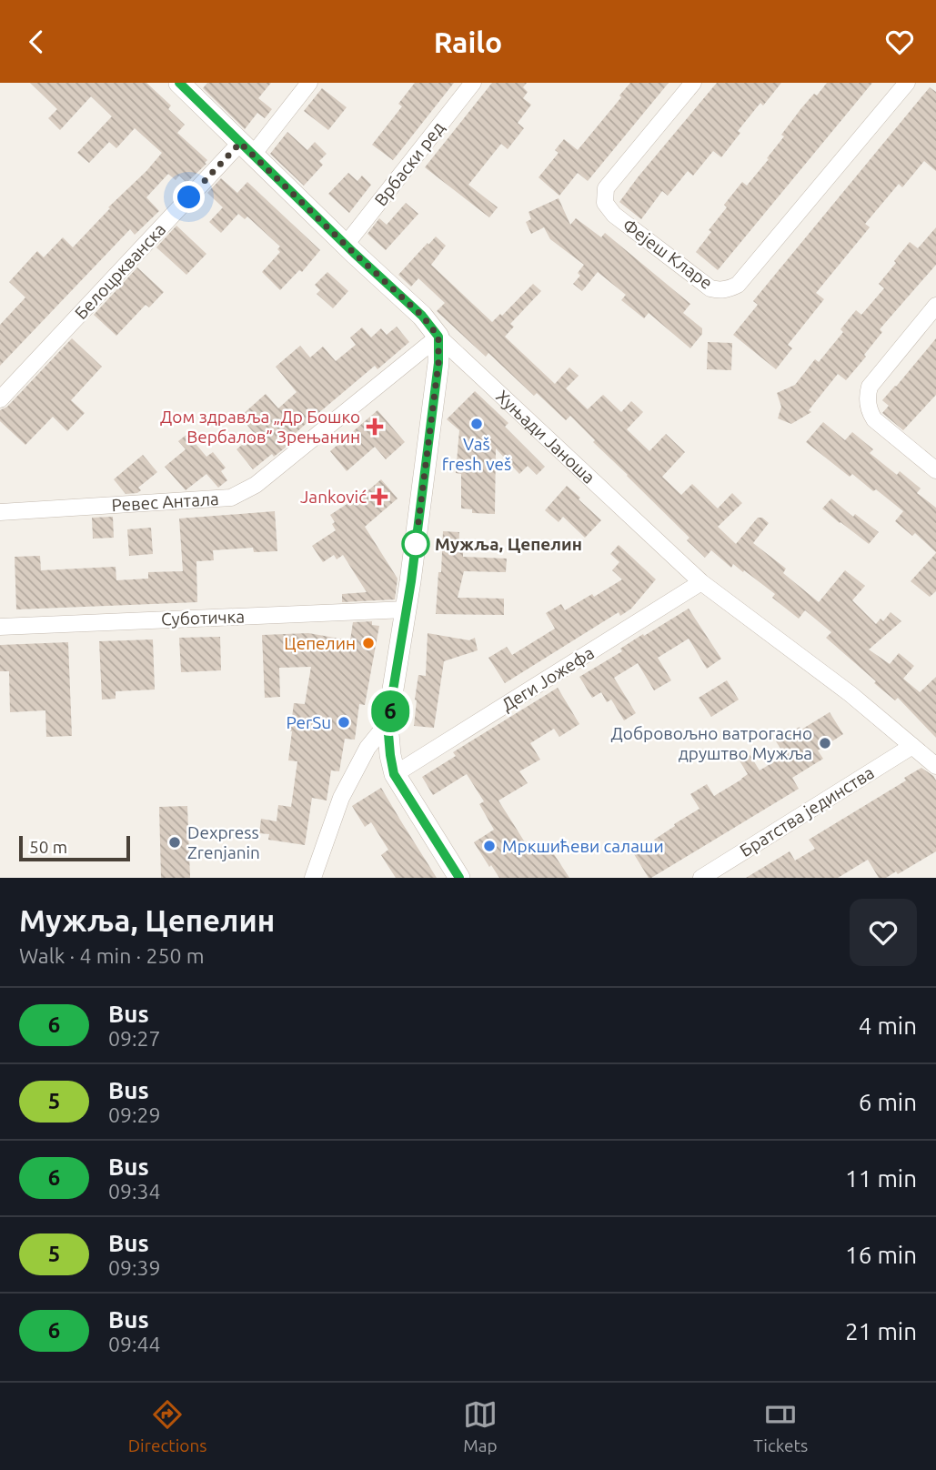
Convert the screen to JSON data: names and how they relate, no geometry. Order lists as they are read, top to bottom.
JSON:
{
  "streets": {
    "street": [
      "Врбаски ред",
      "Фејеш Кларе",
      "Белоцркванска",
      "Хуњади Јаноша",
      "Ревес Антала",
      "Суботичка",
      "Деги Јожефа",
      "Братства јединства"
    ]
  },
  "crossings": [
    ["Врбаски ред", "Хуњади Јаноша"],
    ["Белоцркванска", "Хуњади Јаноша"],
    ["Хуњади Јаноша", "Ревес Антала"],
    ["Хуњади Јаноша", "Деги Јожефа"],
    ["Хуњади Јаноша", "Братства јединства"]
  ],
  "places": {
    "other": [
      "Vaš fresh veš",
      "Мужља, Цепелин",
      "Цепелин",
      "PerSu",
      "Добровољно ватрогасно друштво Мужља",
      "Dexpress Zrenjanin",
      "Мркшићеви салаши"
    ],
    "health": ["Дом здравља „Др Бошко Вербалов” Зрењанин", "Janković"]
  },
  "lines": ["bus line 6"],
  "scale_bar": "50 m",
  "page": {
    "header": "Railo",
    "on_map": "6",
    "scale": "50 m",
    "heading": ["Мужља, Цепелин", "Walk · 4 min · 250 m"],
    "list": [
      {
        "mark": "6",
        "name": "Bus",
        "note": "09:27",
        "value": "4 min"
      },
      {
        "mark": "5",
        "name": "Bus",
        "note": "09:29",
        "value": "6 min"
      },
      {
        "mark": "6",
        "name": "Bus",
        "note": "09:34",
        "value": "11 min"
      },
      {
        "mark": "5",
        "name": "Bus",
        "note": "09:39",
        "value": "16 min"
      },
      {
        "mark": "6",
        "name": "Bus",
        "note": "09:44",
        "value": "21 min"
      }
    ],
    "tabs": ["Directions", "Map", "Tickets"]
  }
}
